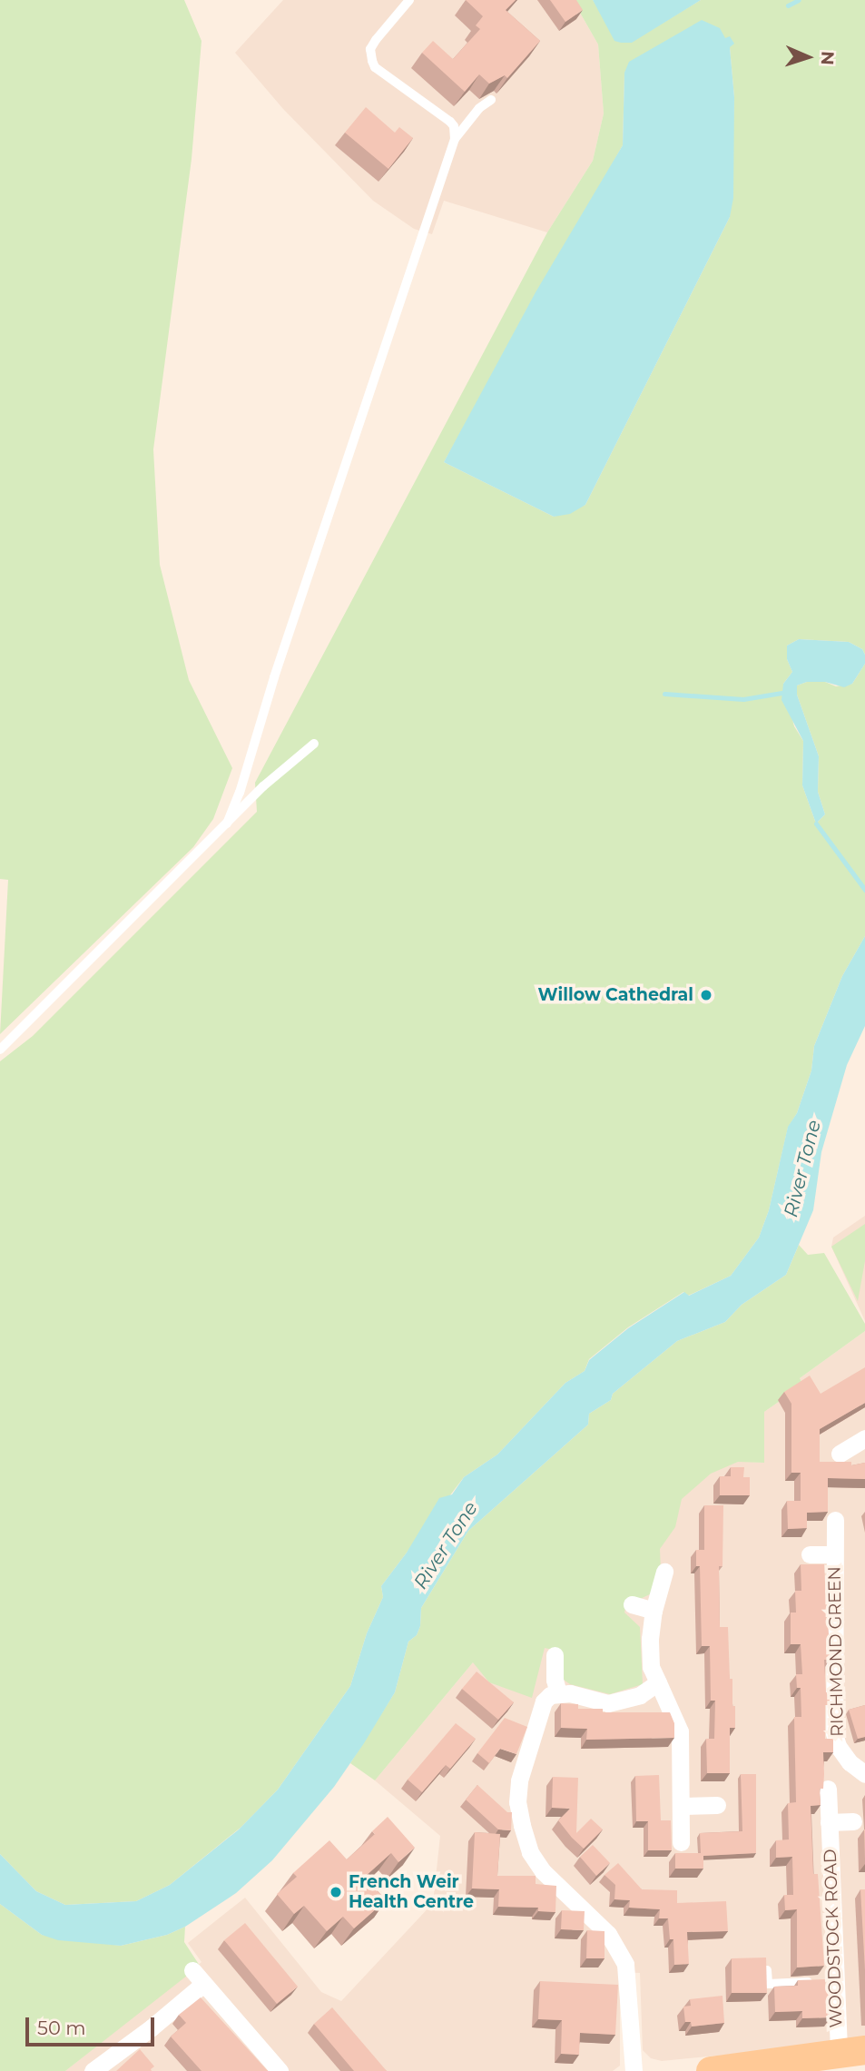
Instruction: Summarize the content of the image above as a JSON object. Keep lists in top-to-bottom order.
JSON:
{
  "streets": {
    "street": ["RICHMOND GREEN", "WOODSTOCK ROAD"]
  },
  "water": ["River Tone"],
  "places": ["Willow Cathedral", "French Weir Health Centre"],
  "scale_bar": "50 m",
  "north": "right"
}
